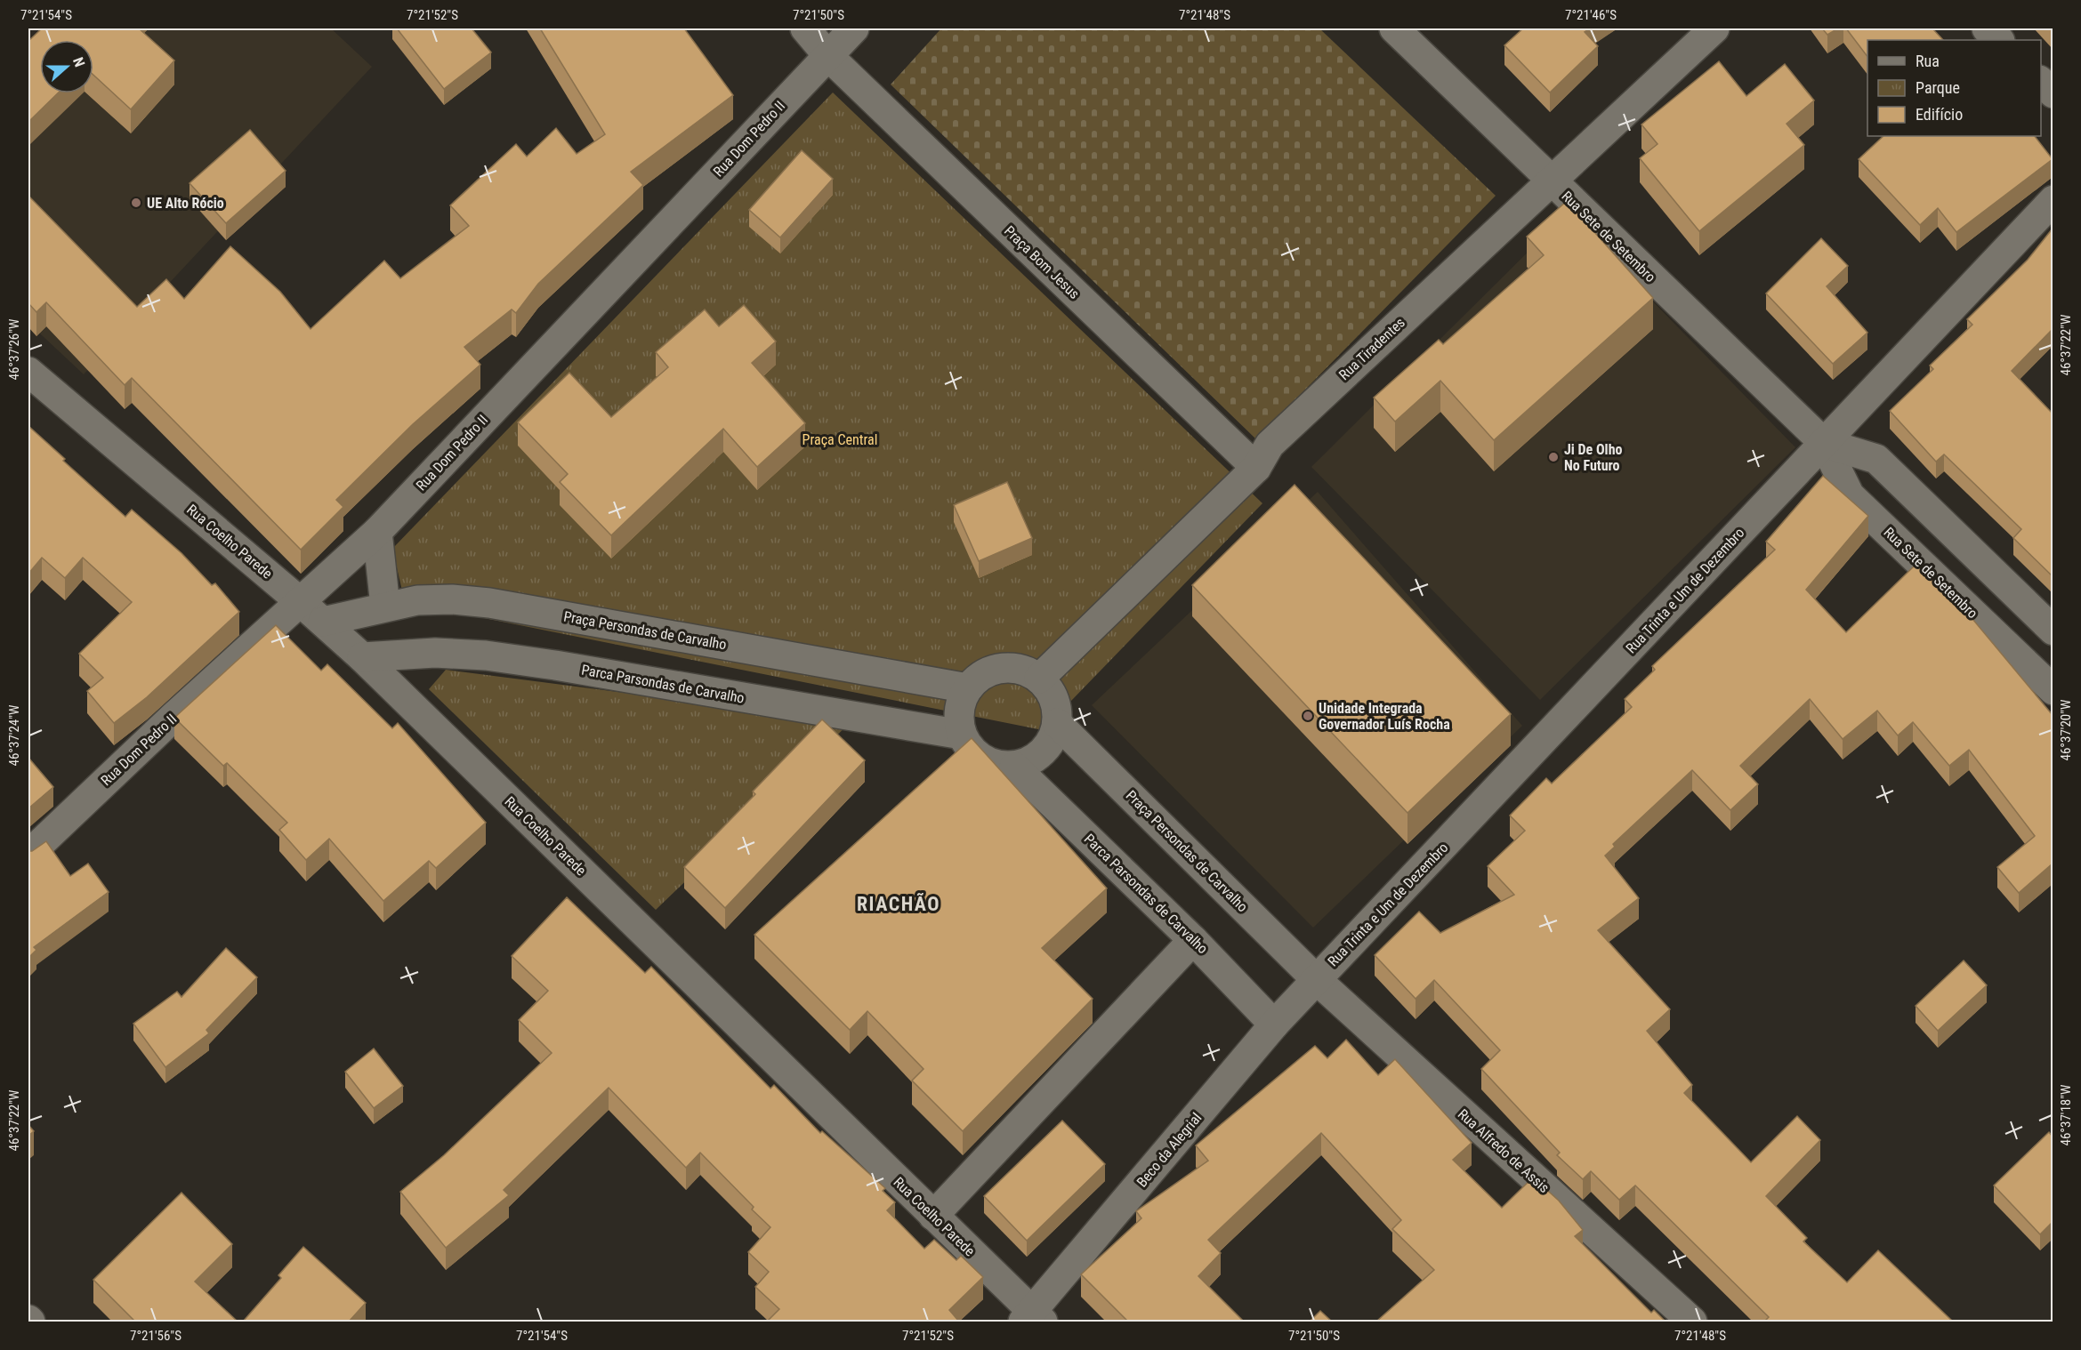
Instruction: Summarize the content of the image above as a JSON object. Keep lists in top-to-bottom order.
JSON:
{
  "streets": {
    "street": [
      "Rua Dom Pedro II",
      "Rua Sete de Setembro",
      "Praça Bom Jesus",
      "Rua Tiradentes",
      "Rua Coelho Parede",
      "Rua Trinta e Um de Dezembro",
      "Praça Persondas de Carvalho",
      "Parca Parsondas de Carvalho",
      "Beco da Alegrial",
      "Rua Alfredo de Assis"
    ]
  },
  "crossings": [
    ["Rua Dom Pedro II", "Praça Bom Jesus"],
    ["Rua Dom Pedro II", "Rua Coelho Parede"],
    ["Rua Sete de Setembro", "Rua Tiradentes"],
    ["Rua Sete de Setembro", "Rua Trinta e Um de Dezembro"],
    ["Praça Bom Jesus", "Rua Tiradentes"],
    ["Rua Tiradentes", "Praça Persondas de Carvalho"],
    ["Rua Tiradentes", "Parca Parsondas de Carvalho"],
    ["Rua Coelho Parede", "Praça Persondas de Carvalho"],
    ["Rua Coelho Parede", "Parca Parsondas de Carvalho"],
    ["Rua Coelho Parede", "Beco da Alegrial"],
    ["Rua Trinta e Um de Dezembro", "Praça Persondas de Carvalho"],
    ["Rua Trinta e Um de Dezembro", "Beco da Alegrial"],
    ["Rua Trinta e Um de Dezembro", "Rua Alfredo de Assis"],
    ["Praça Persondas de Carvalho", "Parca Parsondas de Carvalho"],
    ["Praça Persondas de Carvalho", "Beco da Alegrial"],
    ["Praça Persondas de Carvalho", "Rua Alfredo de Assis"],
    ["Parca Parsondas de Carvalho", "Beco da Alegrial"],
    ["Beco da Alegrial", "Rua Alfredo de Assis"]
  ],
  "districts": ["RIACHÃO"],
  "parks": ["Praça Central"],
  "places": ["UE Alto Rócio", "Ji De Olho No Futuro", "Unidade Integrada Governador Luís Rocha"],
  "legend": ["Rua", "Parque", "Edifício"],
  "north": "right",
  "coordinates": [
    "7°21'54\"S",
    "7°21'52\"S",
    "7°21'50\"S",
    "7°21'48\"S",
    "7°21'46\"S",
    "46°37'22\"W",
    "46°37'26\"W",
    "46°37'20\"W",
    "46°37'24\"W",
    "46°37'18\"W",
    "7°21'56\"S"
  ]
}
